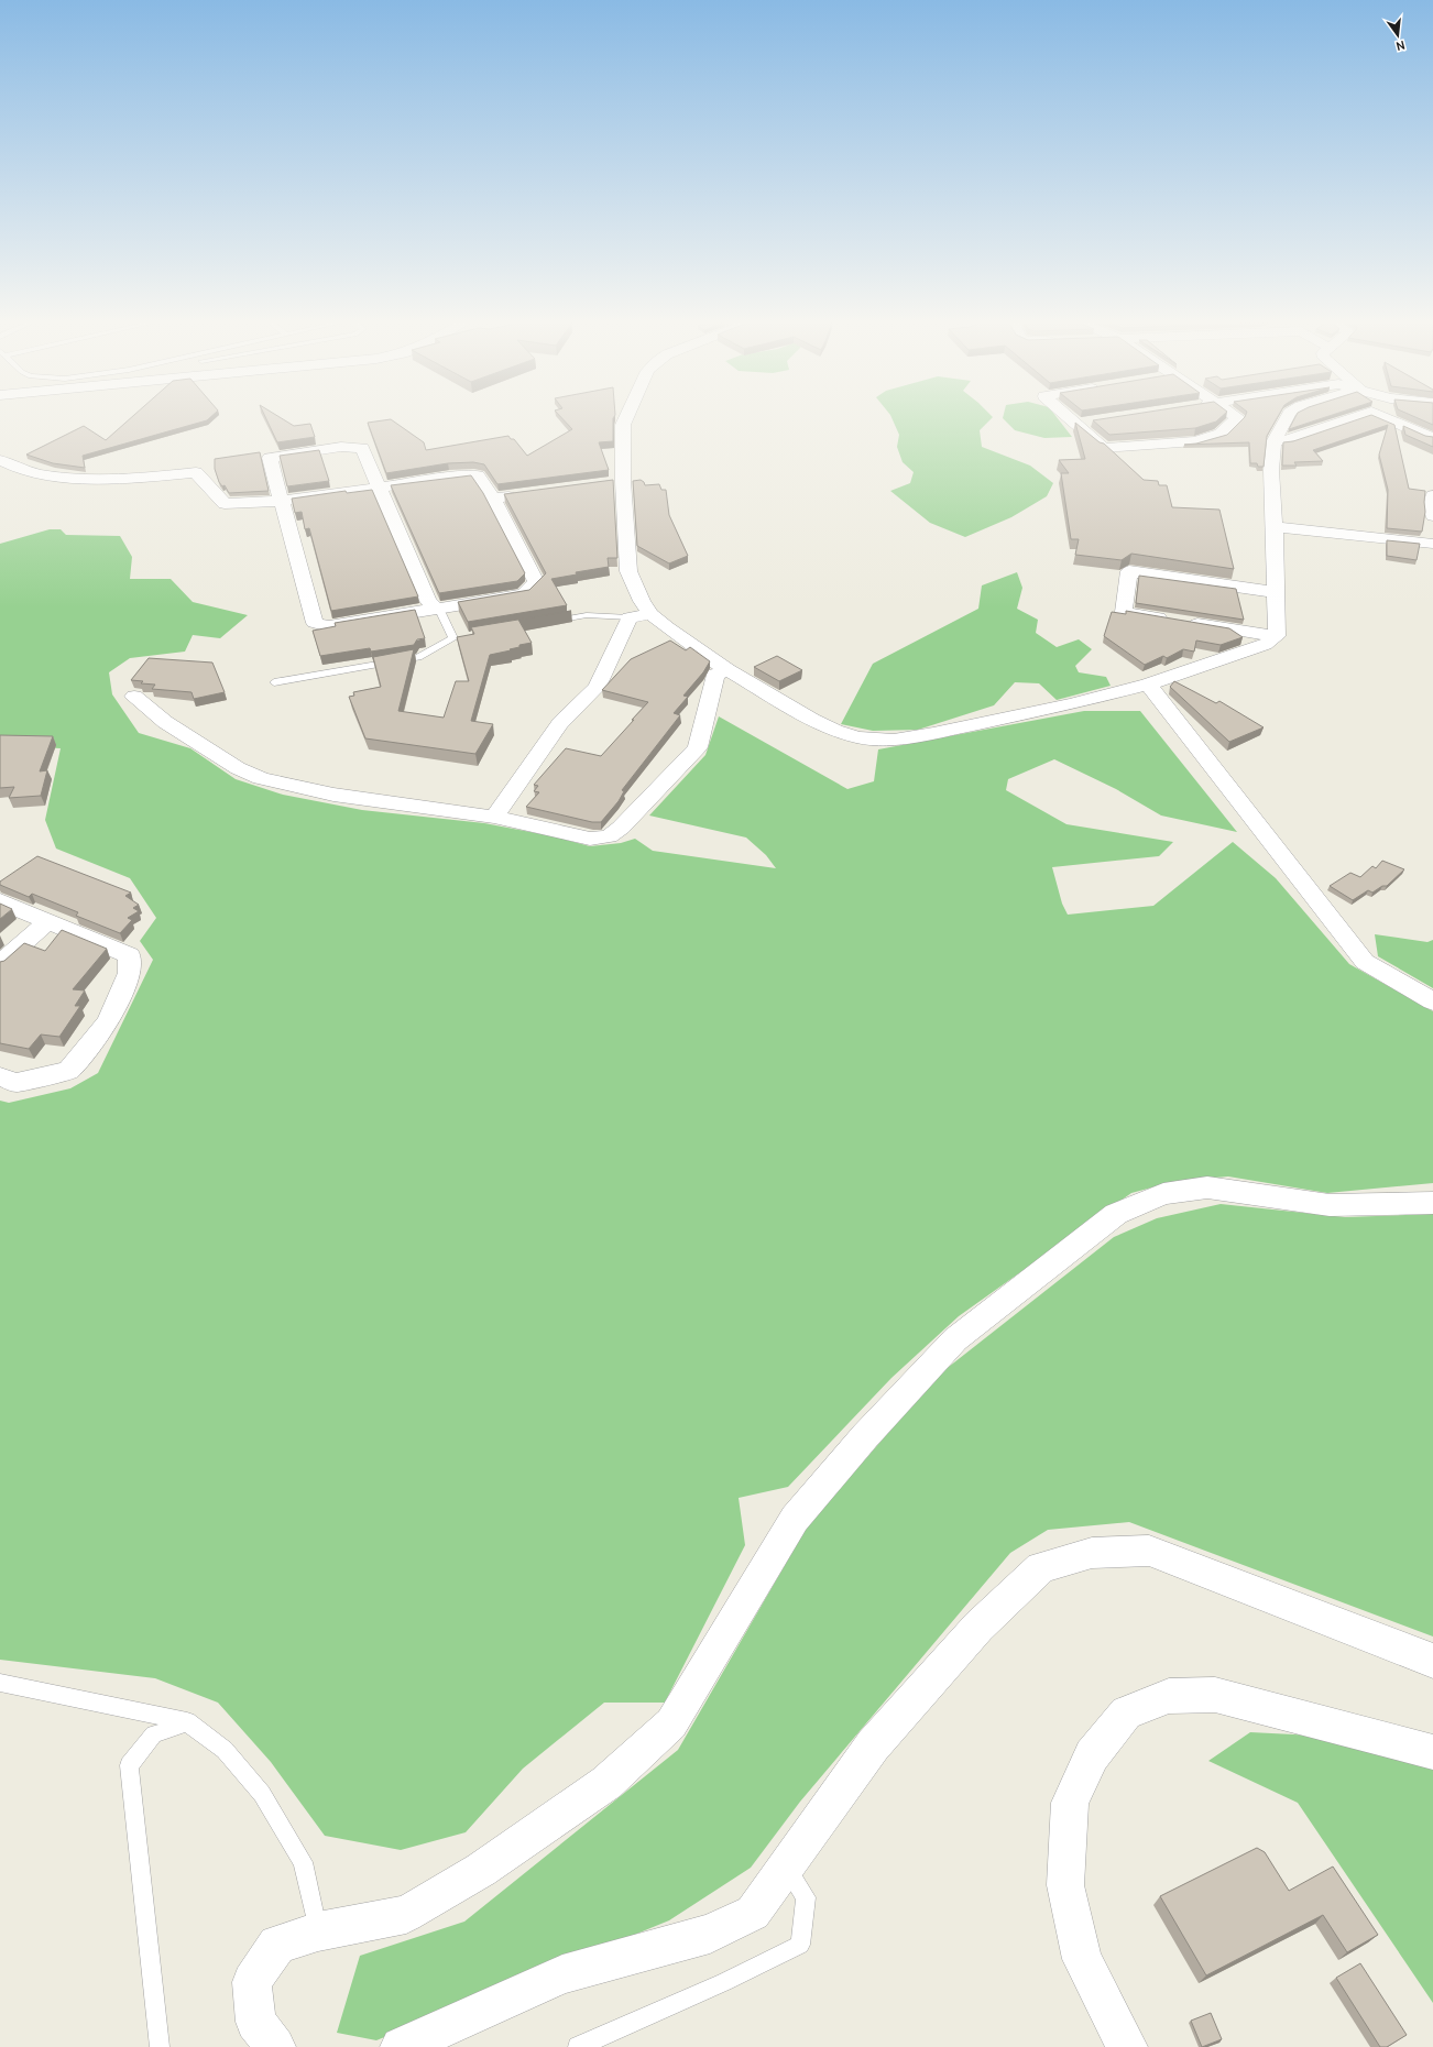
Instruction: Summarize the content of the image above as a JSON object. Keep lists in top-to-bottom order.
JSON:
{
  "north": "bottom"
}
